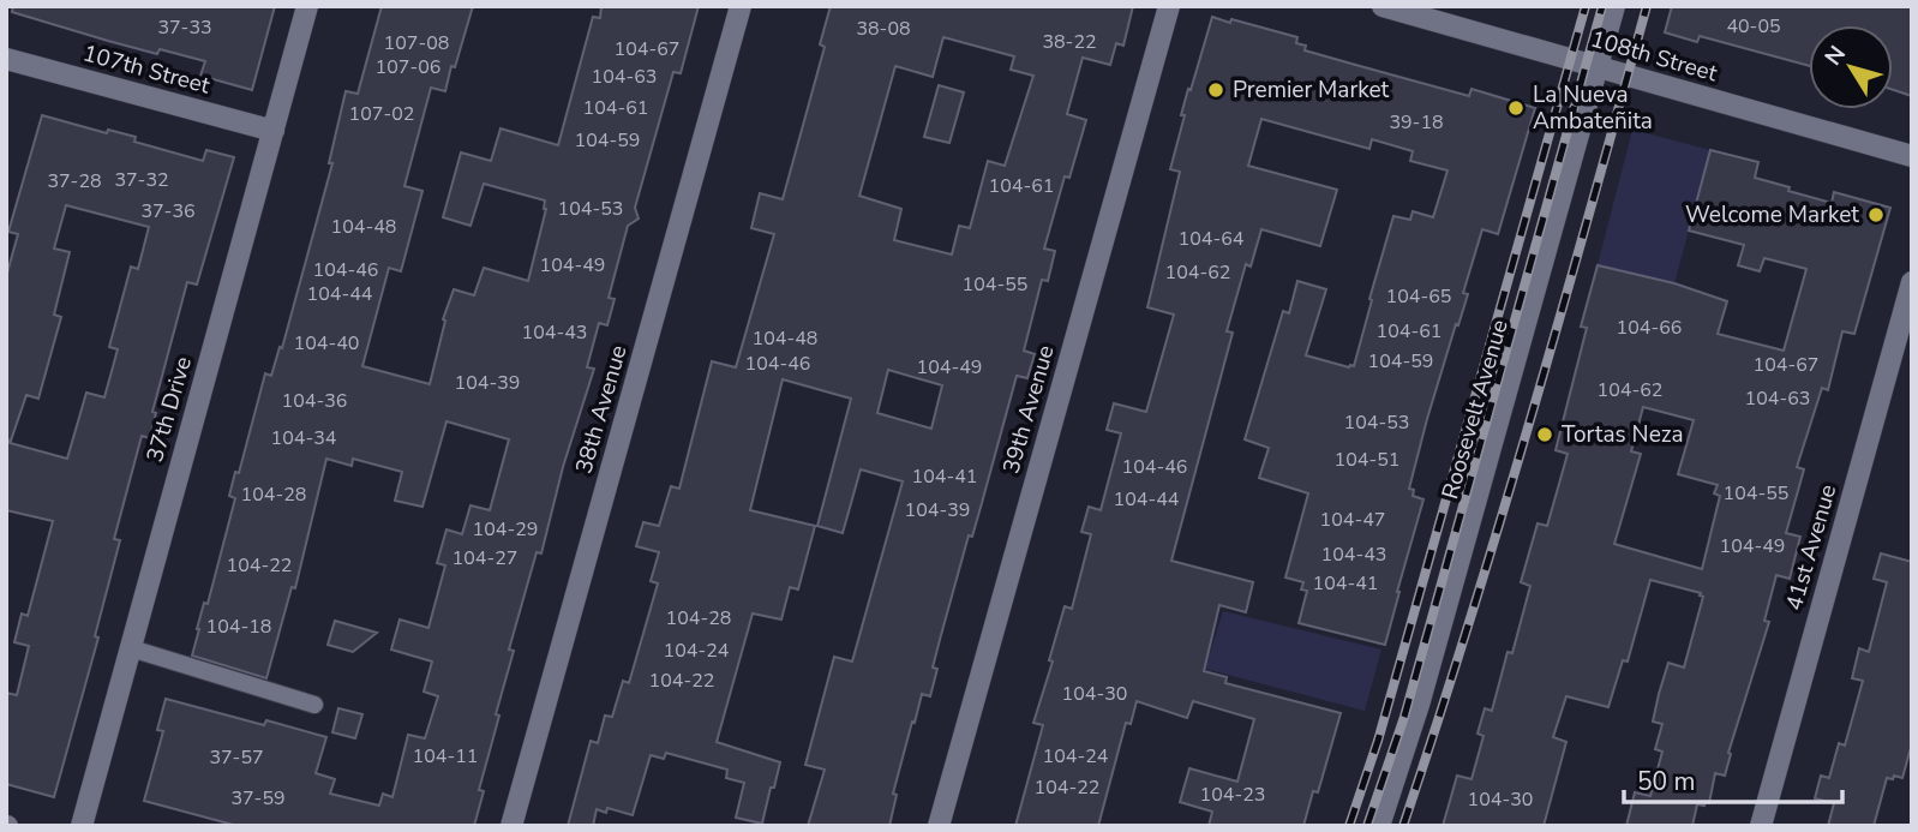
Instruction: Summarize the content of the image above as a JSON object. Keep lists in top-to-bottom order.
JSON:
{
  "streets": {
    "street": [
      "108th Street",
      "107th Street",
      "37th Drive",
      "38th Avenue",
      "39th Avenue",
      "Roosevelt Avenue",
      "41st Avenue"
    ]
  },
  "crossings": [
    ["108th Street", "Roosevelt Avenue"],
    ["107th Street", "37th Drive"]
  ],
  "places": [
    "Premier Market",
    "La Nueva Ambateñita",
    "Welcome Market",
    "Tortas Neza"
  ],
  "house_numbers": [
    "40-05",
    "37-33",
    "38-08",
    "38-22",
    "107-08",
    "104-67",
    "107-06",
    "104-63",
    "104-61",
    "107-02",
    "39-18",
    "104-59",
    "37-32",
    "37-28",
    "104-61",
    "104-53",
    "37-36",
    "104-48",
    "104-64",
    "104-49",
    "104-46",
    "104-62",
    "104-55",
    "104-44",
    "104-65",
    "104-66",
    "104-61",
    "104-43",
    "104-48",
    "104-40",
    "104-59",
    "104-46",
    "104-67",
    "104-49",
    "104-39",
    "104-62",
    "104-63",
    "104-36",
    "104-53",
    "104-34",
    "104-51",
    "104-46",
    "104-41",
    "104-55",
    "104-28",
    "104-44",
    "104-39",
    "104-47",
    "104-29",
    "104-49",
    "104-43",
    "104-27",
    "104-22",
    "104-41",
    "104-28",
    "104-18",
    "104-24",
    "104-22",
    "104-30",
    "104-11",
    "104-24",
    "37-57",
    "104-22",
    "104-23",
    "37-59",
    "104-30"
  ],
  "scale_bar": "50 m",
  "north": "top left"
}
